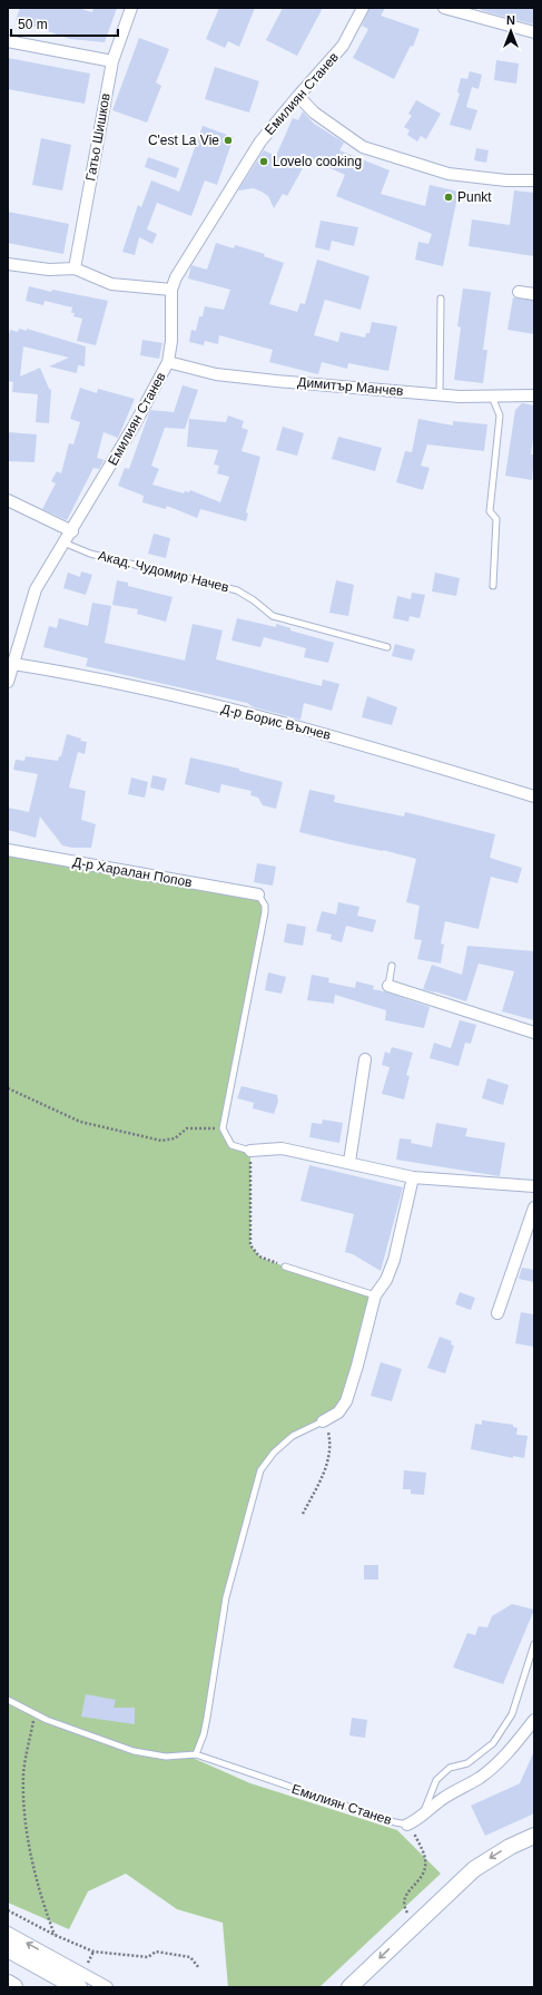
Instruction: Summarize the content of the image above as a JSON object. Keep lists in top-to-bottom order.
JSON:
{
  "streets": {
    "street": [
      "Емилиян Станев",
      "Гатьо Шишков",
      "Димитър Манчев",
      "Д-р Борис Вълчев",
      "Д-р Харалан Попов"
    ],
    "lane": ["Акад. Чудомир Начев"]
  },
  "crossings": [
    ["Емилиян Станев", "Димитър Манчев"],
    ["Емилиян Станев", "Акад. Чудомир Начев"],
    ["Емилиян Станев", "Д-р Борис Вълчев"]
  ],
  "places": ["C'est La Vie", "Lovelo cooking", "Punkt"],
  "scale_bar": "50 m",
  "north": "top"
}
